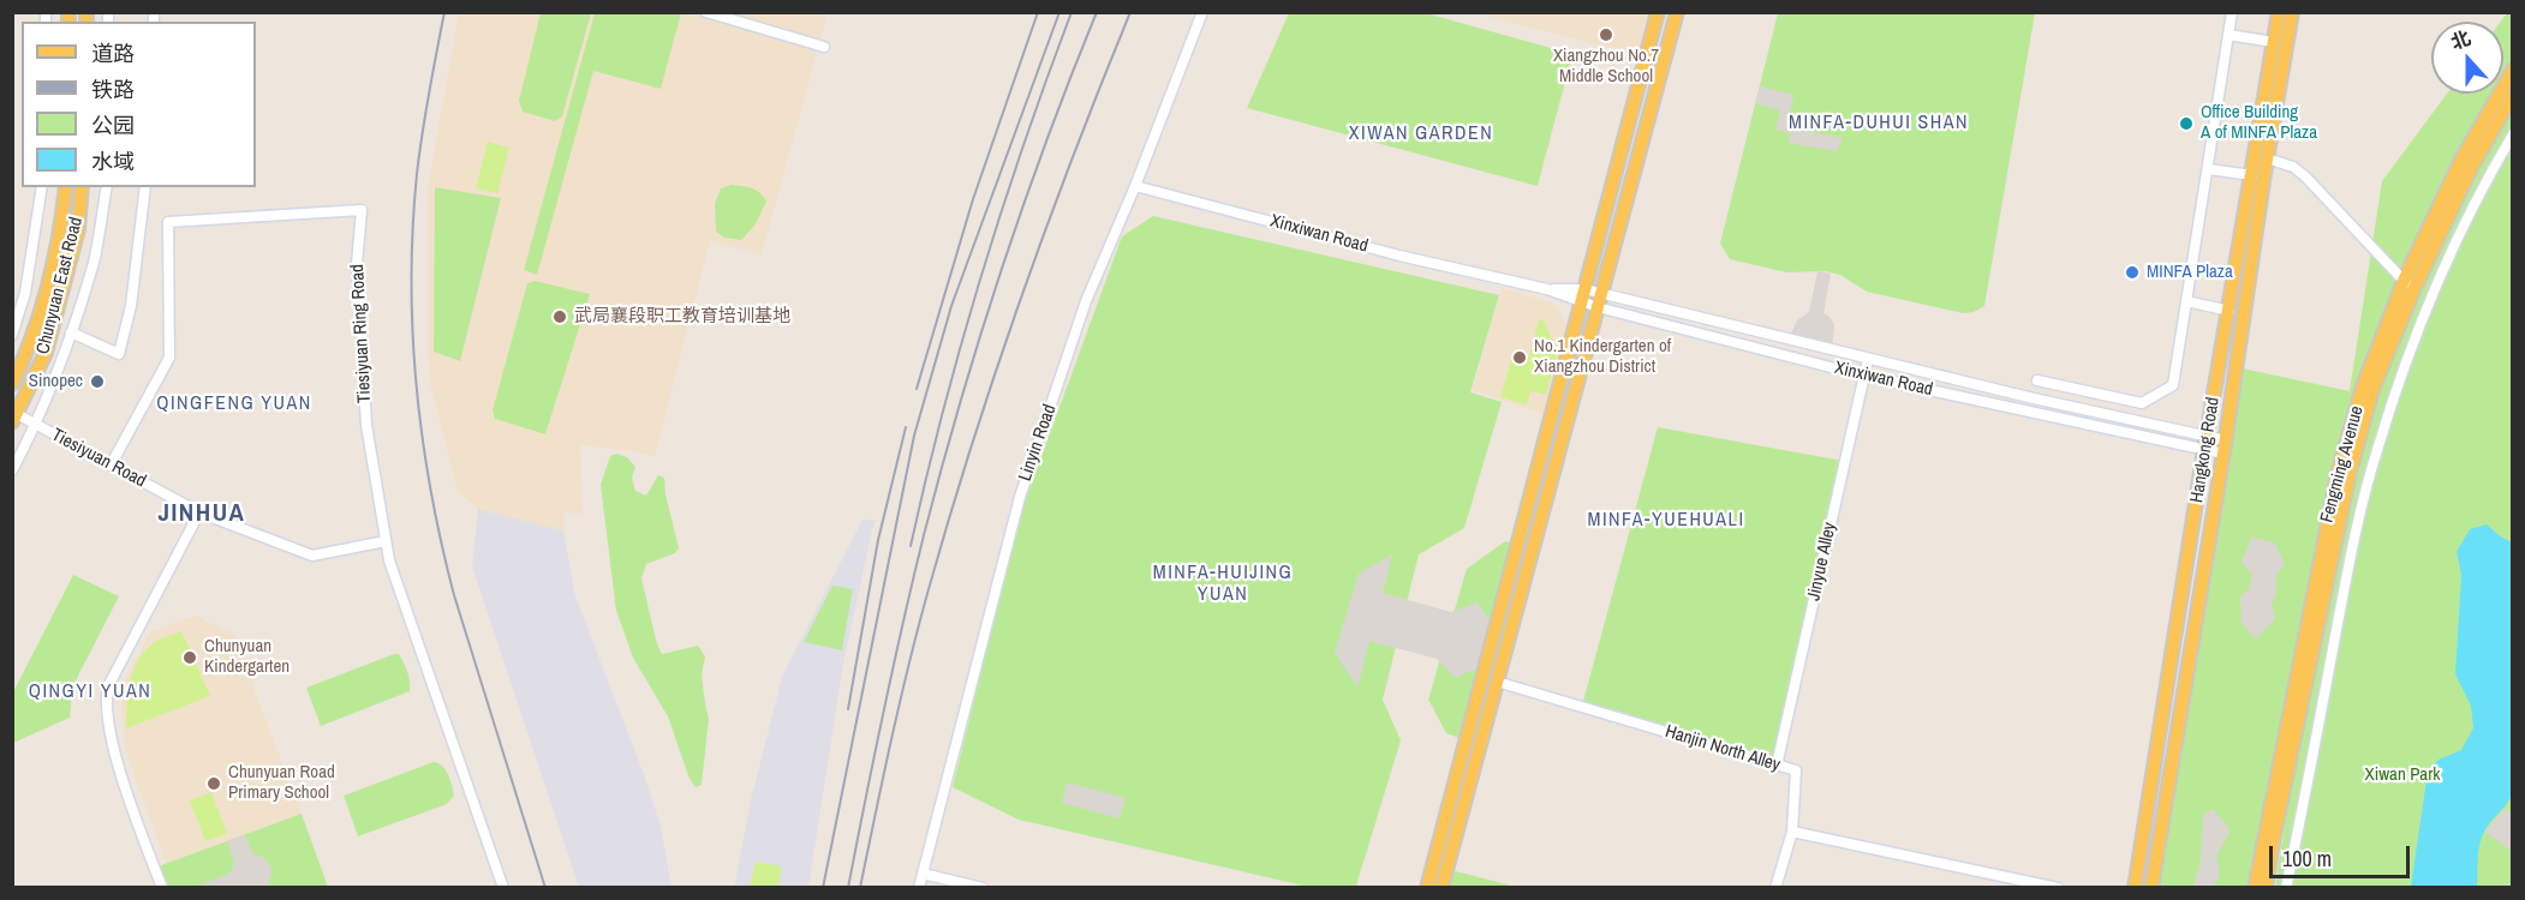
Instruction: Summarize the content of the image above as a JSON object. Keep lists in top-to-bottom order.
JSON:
{
  "streets": {
    "main road": ["Chunyuan East Road", "Hangkong Road", "Fengming Avenue"],
    "street": [
      "Xinxiwan Road",
      "Tiesiyuan Ring Road",
      "Linyin Road",
      "Tiesiyuan Road",
      "Jinyue Alley",
      "Hanjin North Alley"
    ]
  },
  "crossings": [
    ["Xinxiwan Road", "Linyin Road"],
    ["Xinxiwan Road", "Hangkong Road"],
    ["Xinxiwan Road", "Jinyue Alley"],
    ["Chunyuan East Road", "Tiesiyuan Road"],
    ["Tiesiyuan Ring Road", "Tiesiyuan Road"],
    ["Jinyue Alley", "Hanjin North Alley"]
  ],
  "districts": [
    "MINFA-DUHUI SHAN",
    "XIWAN GARDEN",
    "QINGFENG YUAN",
    "JINHUA",
    "MINFA-YUEHUALI",
    "MINFA-HUIJING YUAN",
    "QINGYI YUAN"
  ],
  "parks": ["Xiwan Park"],
  "places": [
    "Xiangzhou No.7 Middle School",
    "Office Building A of MINFA Plaza",
    "MINFA Plaza",
    "武局襄段职工教育培训基地",
    "No.1 Kindergarten of Xiangzhou District",
    "Sinopec",
    "Chunyuan Kindergarten",
    "Chunyuan Road Primary School"
  ],
  "legend": [
    "道路",
    "铁路",
    "公园",
    "水域"
  ],
  "scale_bar": "100 m",
  "north": "top"
}
